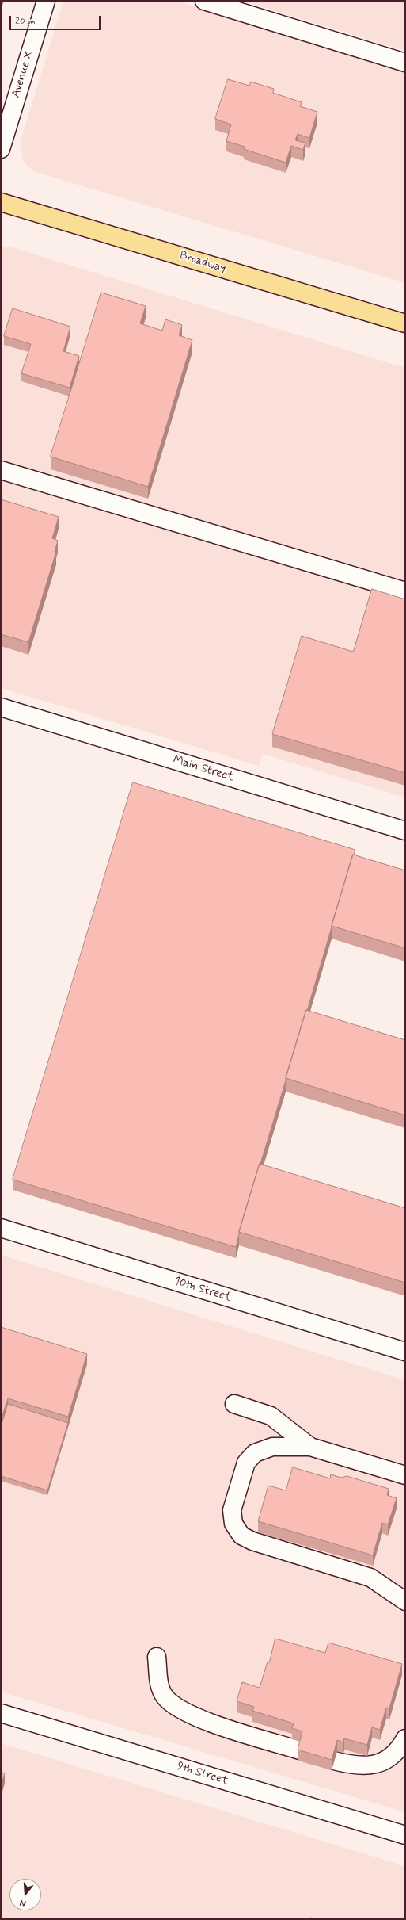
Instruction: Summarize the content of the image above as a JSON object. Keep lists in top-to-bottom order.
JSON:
{
  "streets": {
    "main road": ["Broadway"],
    "street": [
      "Avenue X",
      "Main Street",
      "10th Street",
      "9th Street"
    ]
  },
  "scale_bar": "20 m",
  "north": "bottom"
}
